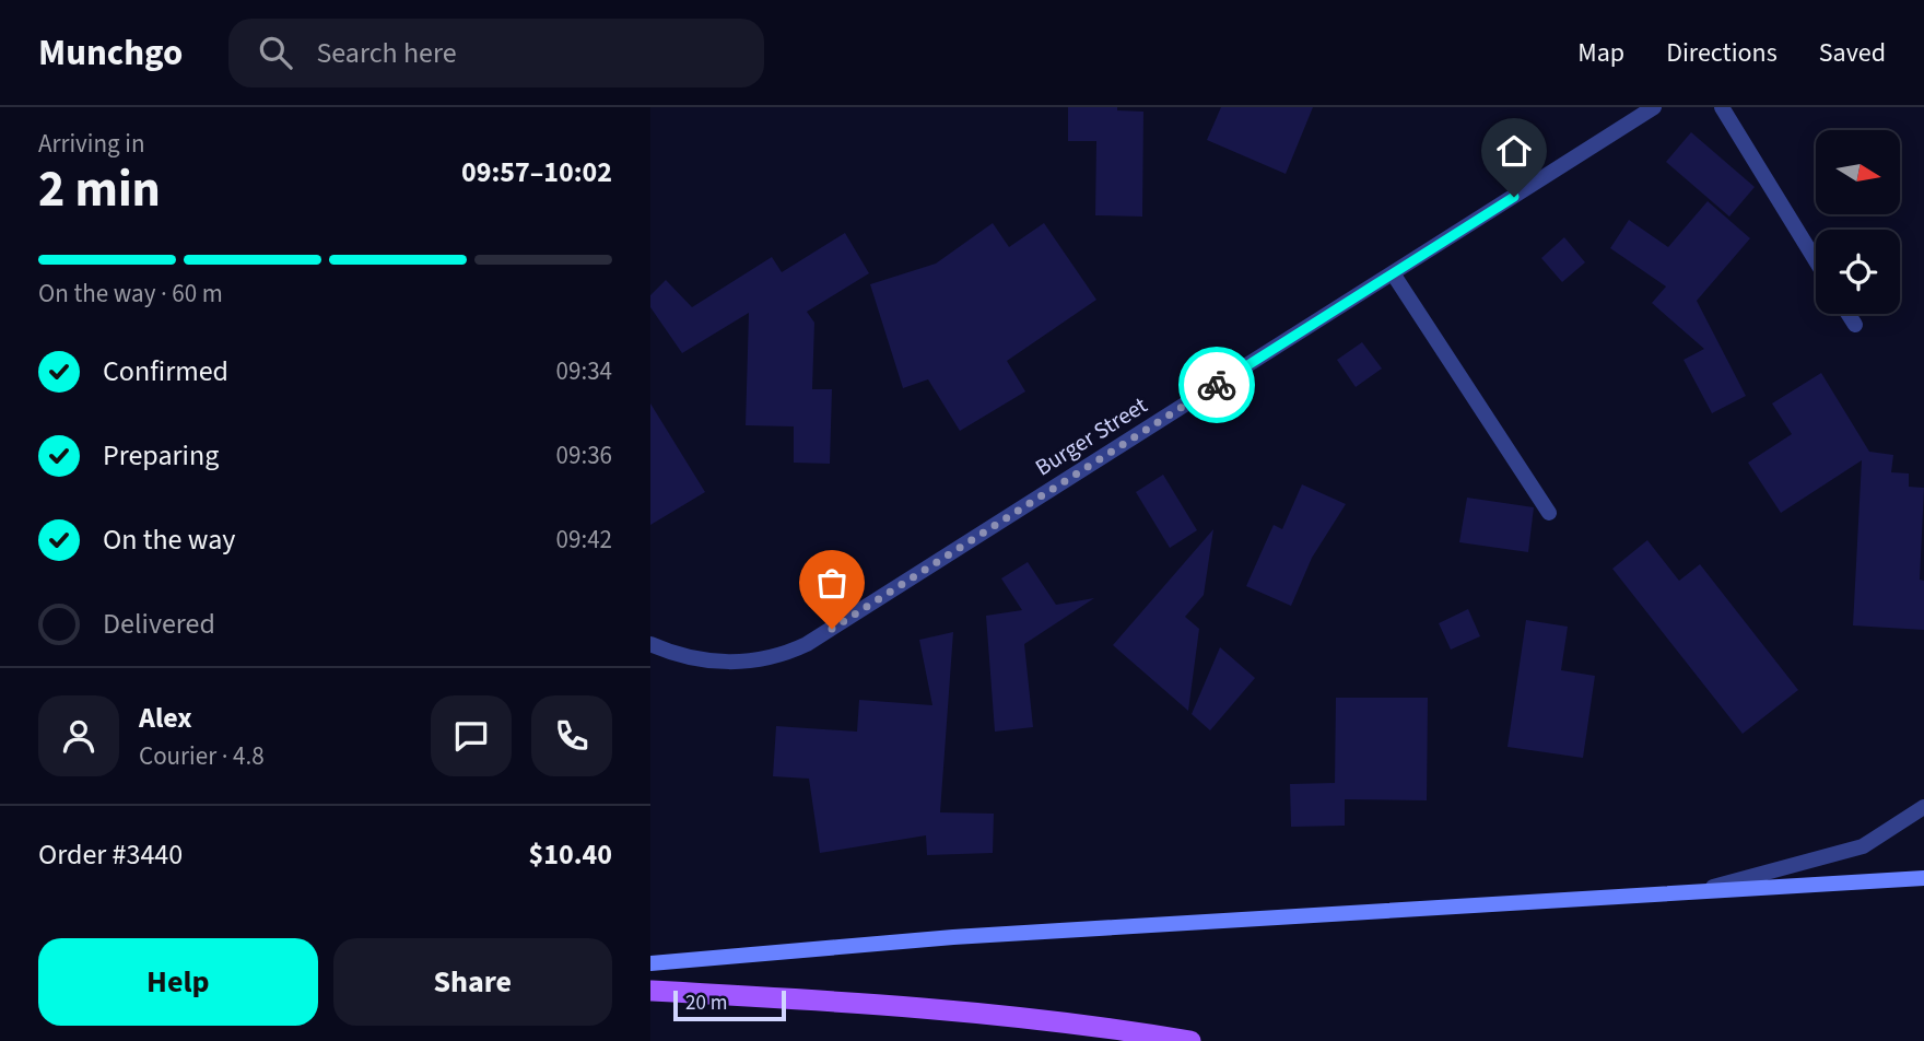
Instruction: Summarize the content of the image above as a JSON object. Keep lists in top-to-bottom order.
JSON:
{
  "streets": {
    "street": ["Burger Street"]
  },
  "scale_bar": "20 m",
  "north": "right",
  "page": {
    "header": "Munchgo",
    "search": "Search here",
    "nav": ["Map", "Directions", "Saved"],
    "heading": ["2 min", "Arriving in", "09:57–10:02"],
    "panel": [
      "Alex",
      "Courier · 4.8",
      "Order #3440",
      "$10.40"
    ],
    "bar": "On the way · 60 m",
    "list": [
      ["Confirmed", "09:34"],
      ["Preparing", "09:36"],
      ["On the way", "09:42"],
      "Delivered"
    ],
    "buttons": ["Help", "Share"],
    "scale": "20 m"
  }
}
